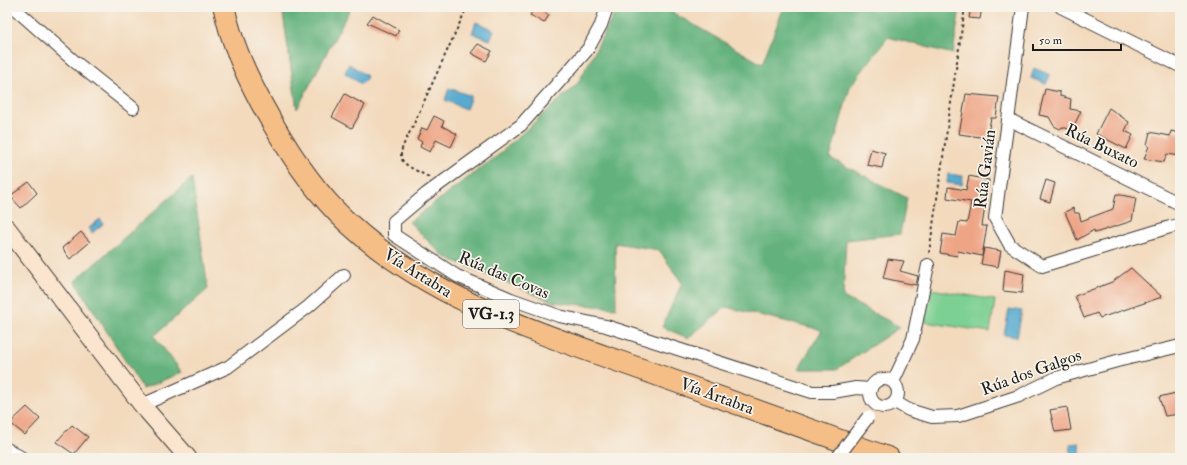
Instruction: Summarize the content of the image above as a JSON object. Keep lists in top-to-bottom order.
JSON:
{
  "streets": {
    "highway": ["Vía Ártabra", "VG-1.3"],
    "street": [
      "Rúa Buxato",
      "Rúa Gavián",
      "Rúa das Covas",
      "Rúa dos Galgos"
    ]
  },
  "crossings": [
    ["Rúa Buxato", "Rúa Gavián"],
    ["Rúa das Covas", "Rúa dos Galgos"]
  ],
  "scale_bar": "50 m"
}
